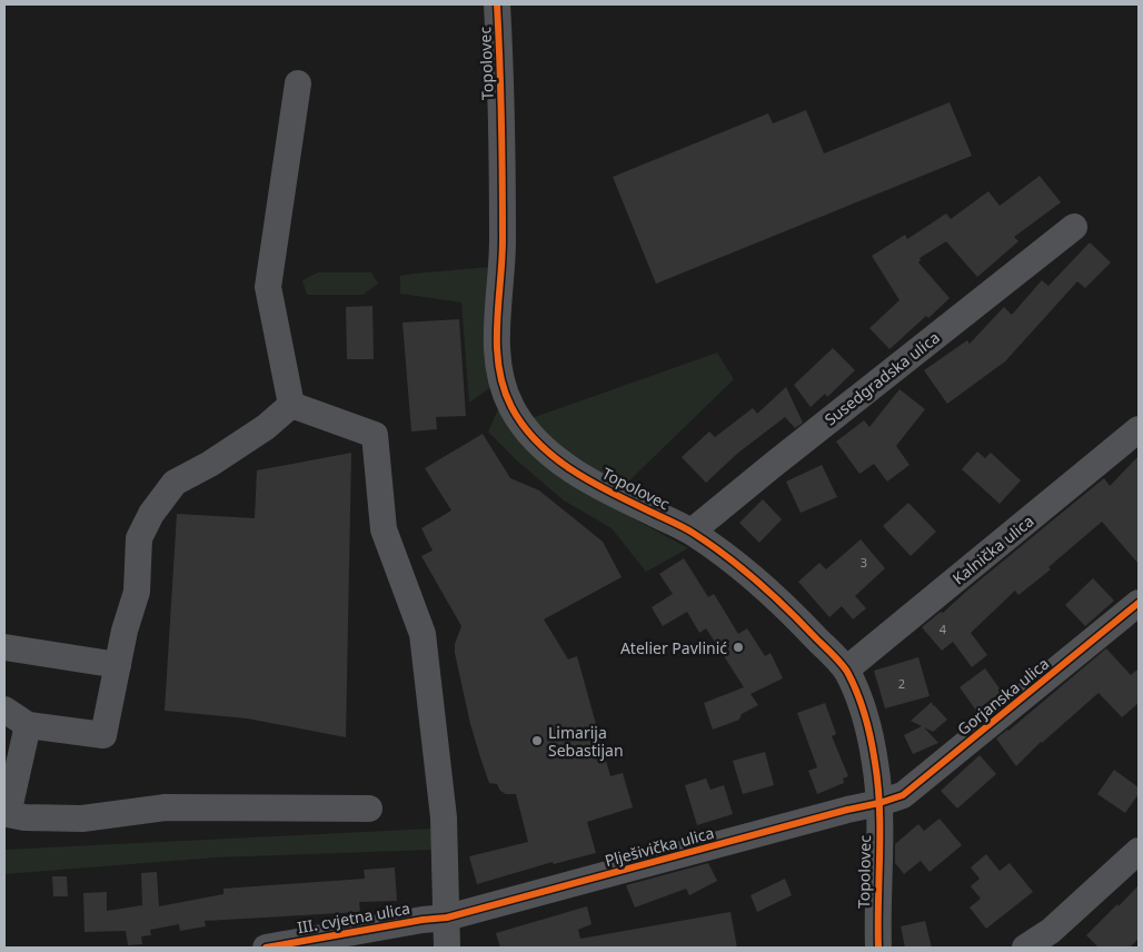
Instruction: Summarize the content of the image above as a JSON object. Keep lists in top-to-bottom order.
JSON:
{
  "streets": {
    "street": [
      "Topolovec",
      "Susedgradska ulica",
      "Kalnička ulica",
      "Gorjanska ulica",
      "Plješivička ulica",
      "III. cvjetna ulica"
    ]
  },
  "crossings": [
    ["Topolovec", "Susedgradska ulica"],
    ["Topolovec", "Kalnička ulica"],
    ["Topolovec", "Gorjanska ulica"],
    ["Topolovec", "Plješivička ulica"],
    ["Gorjanska ulica", "Plješivička ulica"],
    ["Plješivička ulica", "III. cvjetna ulica"]
  ],
  "places": ["Atelier Pavlinić", "Limarija Sebastijan"],
  "house_numbers": ["3", "4", "2"]
}
